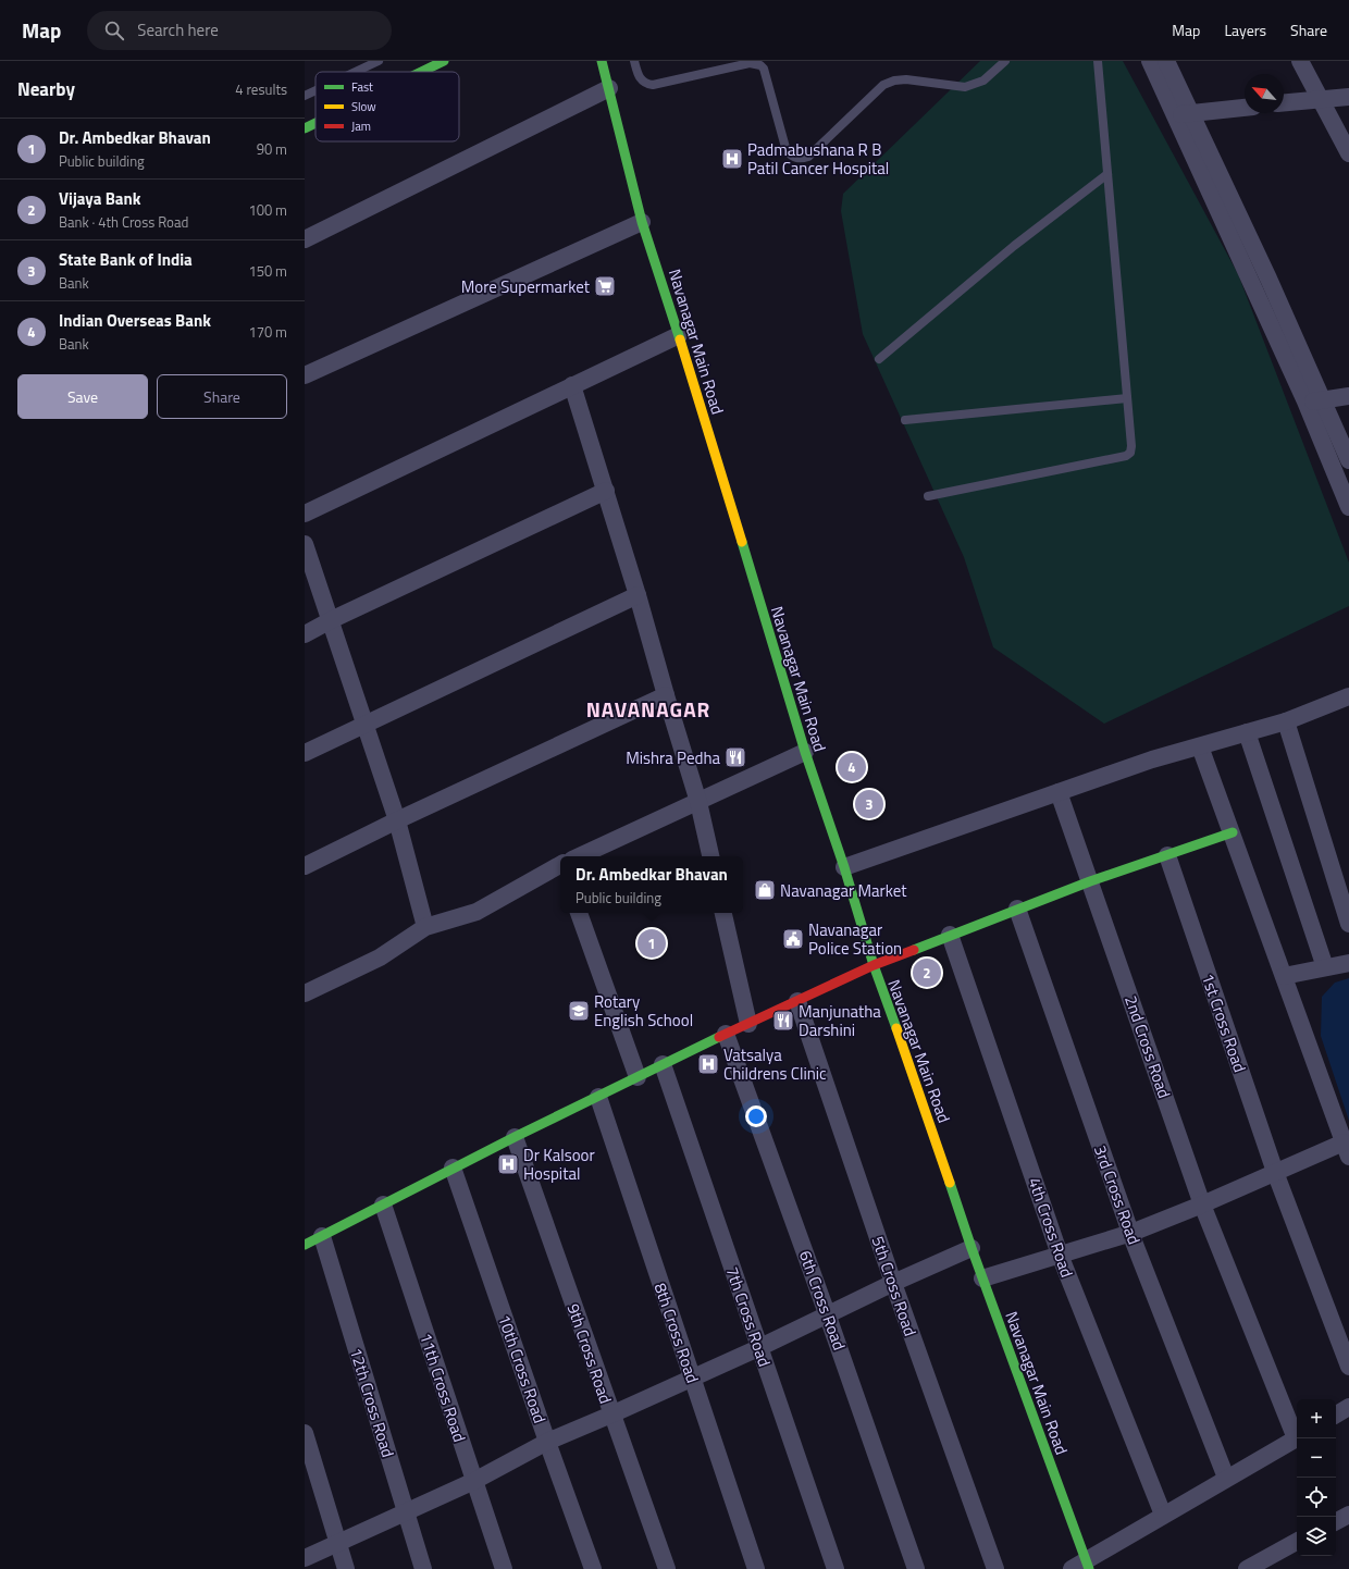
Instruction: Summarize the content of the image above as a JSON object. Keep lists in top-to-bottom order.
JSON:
{
  "streets": {
    "main road": ["Navanagar Main Road"],
    "street": [
      "1st Cross Road",
      "2nd Cross Road",
      "3rd Cross Road",
      "4th Cross Road",
      "5th Cross Road",
      "6th Cross Road",
      "7th Cross Road",
      "8th Cross Road",
      "9th Cross Road",
      "10th Cross Road",
      "11th Cross Road",
      "12th Cross Road"
    ]
  },
  "districts": ["NAVANAGAR"],
  "places": {
    "hospital": ["Padmabushana R B Patil Cancer Hospital", "Vatsalya Childrens Clinic", "Dr Kalsoor Hospital"],
    "supermarket": ["More Supermarket"],
    "restaurant": ["Mishra Pedha", "Manjunatha Darshini"],
    "shop": ["Navanagar Market"],
    "public building": ["Navanagar Police Station"],
    "school or university": ["Rotary English School"]
  },
  "legend": ["Fast", "Slow", "Jam"],
  "north": "top left",
  "page": {
    "header": "Map",
    "search": "Search here",
    "nav": ["Map", "Layers", "Share"],
    "heading": ["Nearby", "4 results"],
    "list": [
      {
        "mark": "1",
        "name": "Dr. Ambedkar Bhavan",
        "note": "Public building",
        "value": "90 m"
      },
      {
        "mark": "2",
        "name": "Vijaya Bank",
        "note": "Bank · 4th Cross Road",
        "value": "100 m"
      },
      {
        "mark": "3",
        "name": "State Bank of India",
        "note": "Bank",
        "value": "150 m"
      },
      {
        "mark": "4",
        "name": "Indian Overseas Bank",
        "note": "Bank",
        "value": "170 m"
      }
    ],
    "buttons": ["Save", "Share"],
    "pins": [
      "4",
      "3",
      "1",
      "2"
    ],
    "popup": ["Dr. Ambedkar Bhavan", "Public building"],
    "map_buttons": ["+", "−"]
  }
}
